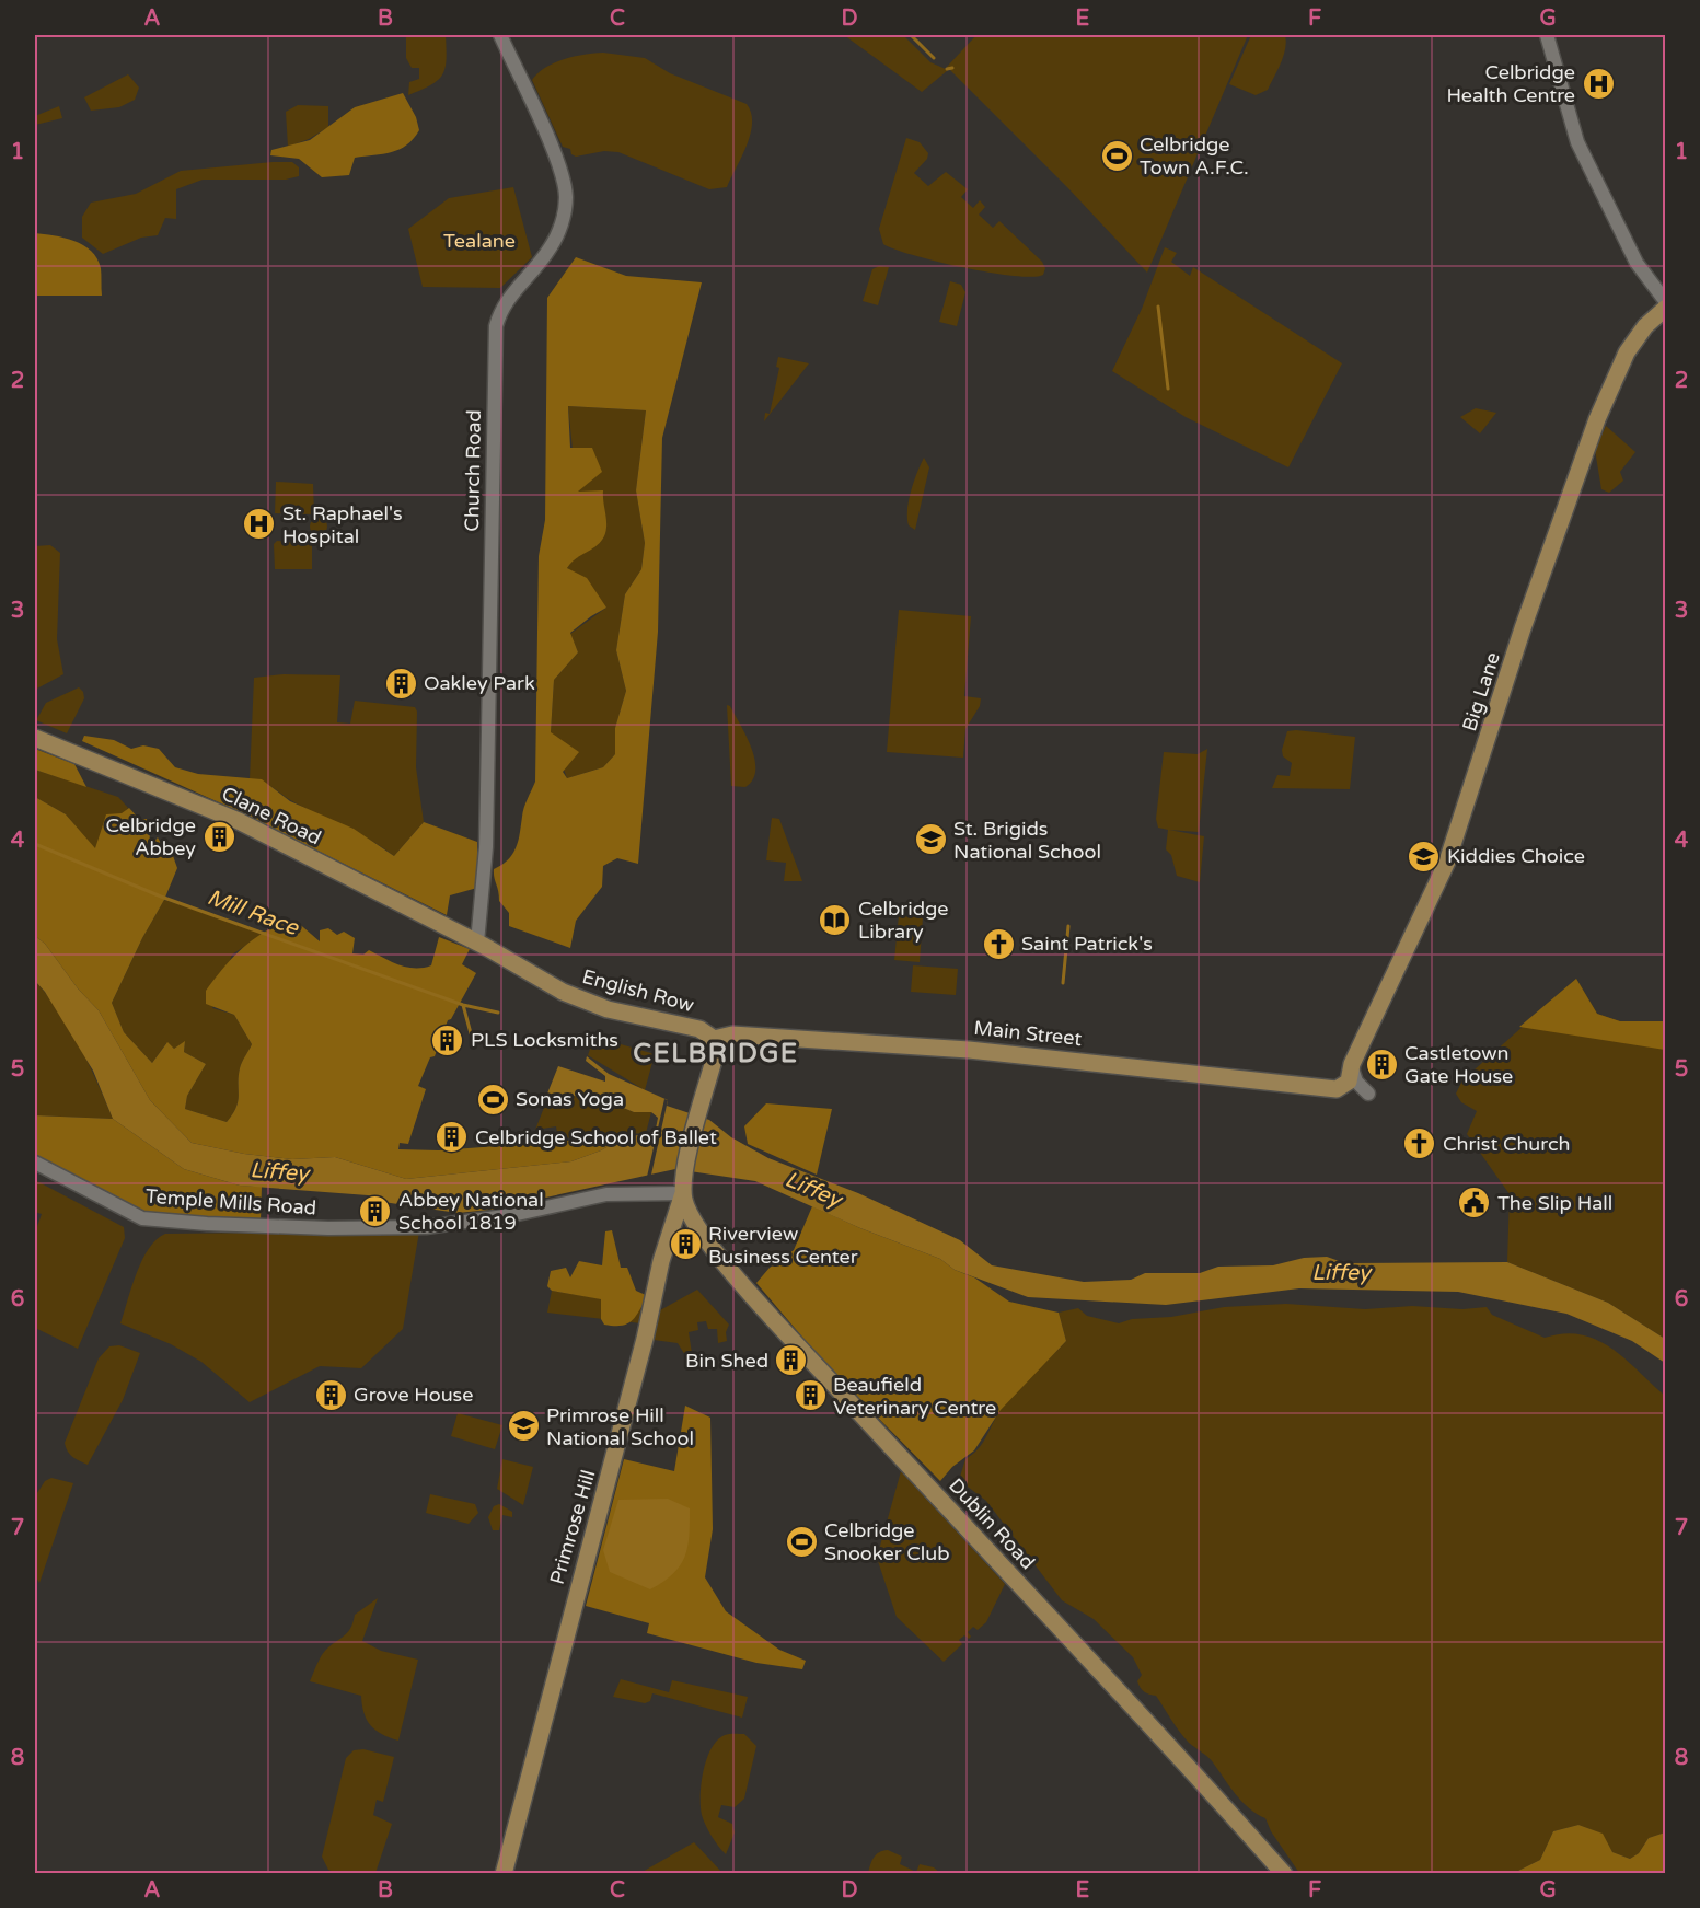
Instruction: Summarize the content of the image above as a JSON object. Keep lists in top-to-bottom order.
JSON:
{
  "streets": {
    "main road": [
      "Big Lane",
      "Clane Road",
      "English Row",
      "Main Street",
      "Dublin Road",
      "Primrose Hill"
    ],
    "street": ["Church Road", "Temple Mills Road"]
  },
  "crossings": [
    ["Church Road", "Clane Road"],
    ["Church Road", "English Row"],
    ["Big Lane", "Main Street"],
    ["Clane Road", "English Row"],
    ["English Row", "Main Street"],
    ["Temple Mills Road", "Dublin Road"],
    ["Temple Mills Road", "Primrose Hill"],
    ["Dublin Road", "Primrose Hill"]
  ],
  "districts": ["CELBRIDGE"],
  "water": ["Mill Race", "Liffey"],
  "parks": ["Tealane"],
  "places": {
    "hospital": ["Celbridge Health Centre", "St. Raphael's Hospital"],
    "sports": ["Celbridge Town A.F.C.", "Sonas Yoga", "Celbridge Snooker Club"],
    "building": [
      "Oakley Park",
      "Celbridge Abbey",
      "PLS Locksmiths",
      "Castletown Gate House",
      "Celbridge School of Ballet",
      "Abbey National School 1819",
      "Riverview Business Center",
      "Bin Shed",
      "Grove House",
      "Beaufield Veterinary Centre"
    ],
    "school or university": ["St. Brigids National School", "Kiddies Choice", "Primrose Hill National School"],
    "library": ["Celbridge Library"],
    "church": ["Saint Patrick's", "Christ Church"],
    "public building": ["The Slip Hall"]
  },
  "grid": {
    "columns": [
      "A",
      "B",
      "C",
      "D",
      "E",
      "F",
      "G"
    ],
    "rows": [
      "1",
      "2",
      "3",
      "4",
      "5",
      "6",
      "7",
      "8"
    ]
  }
}
